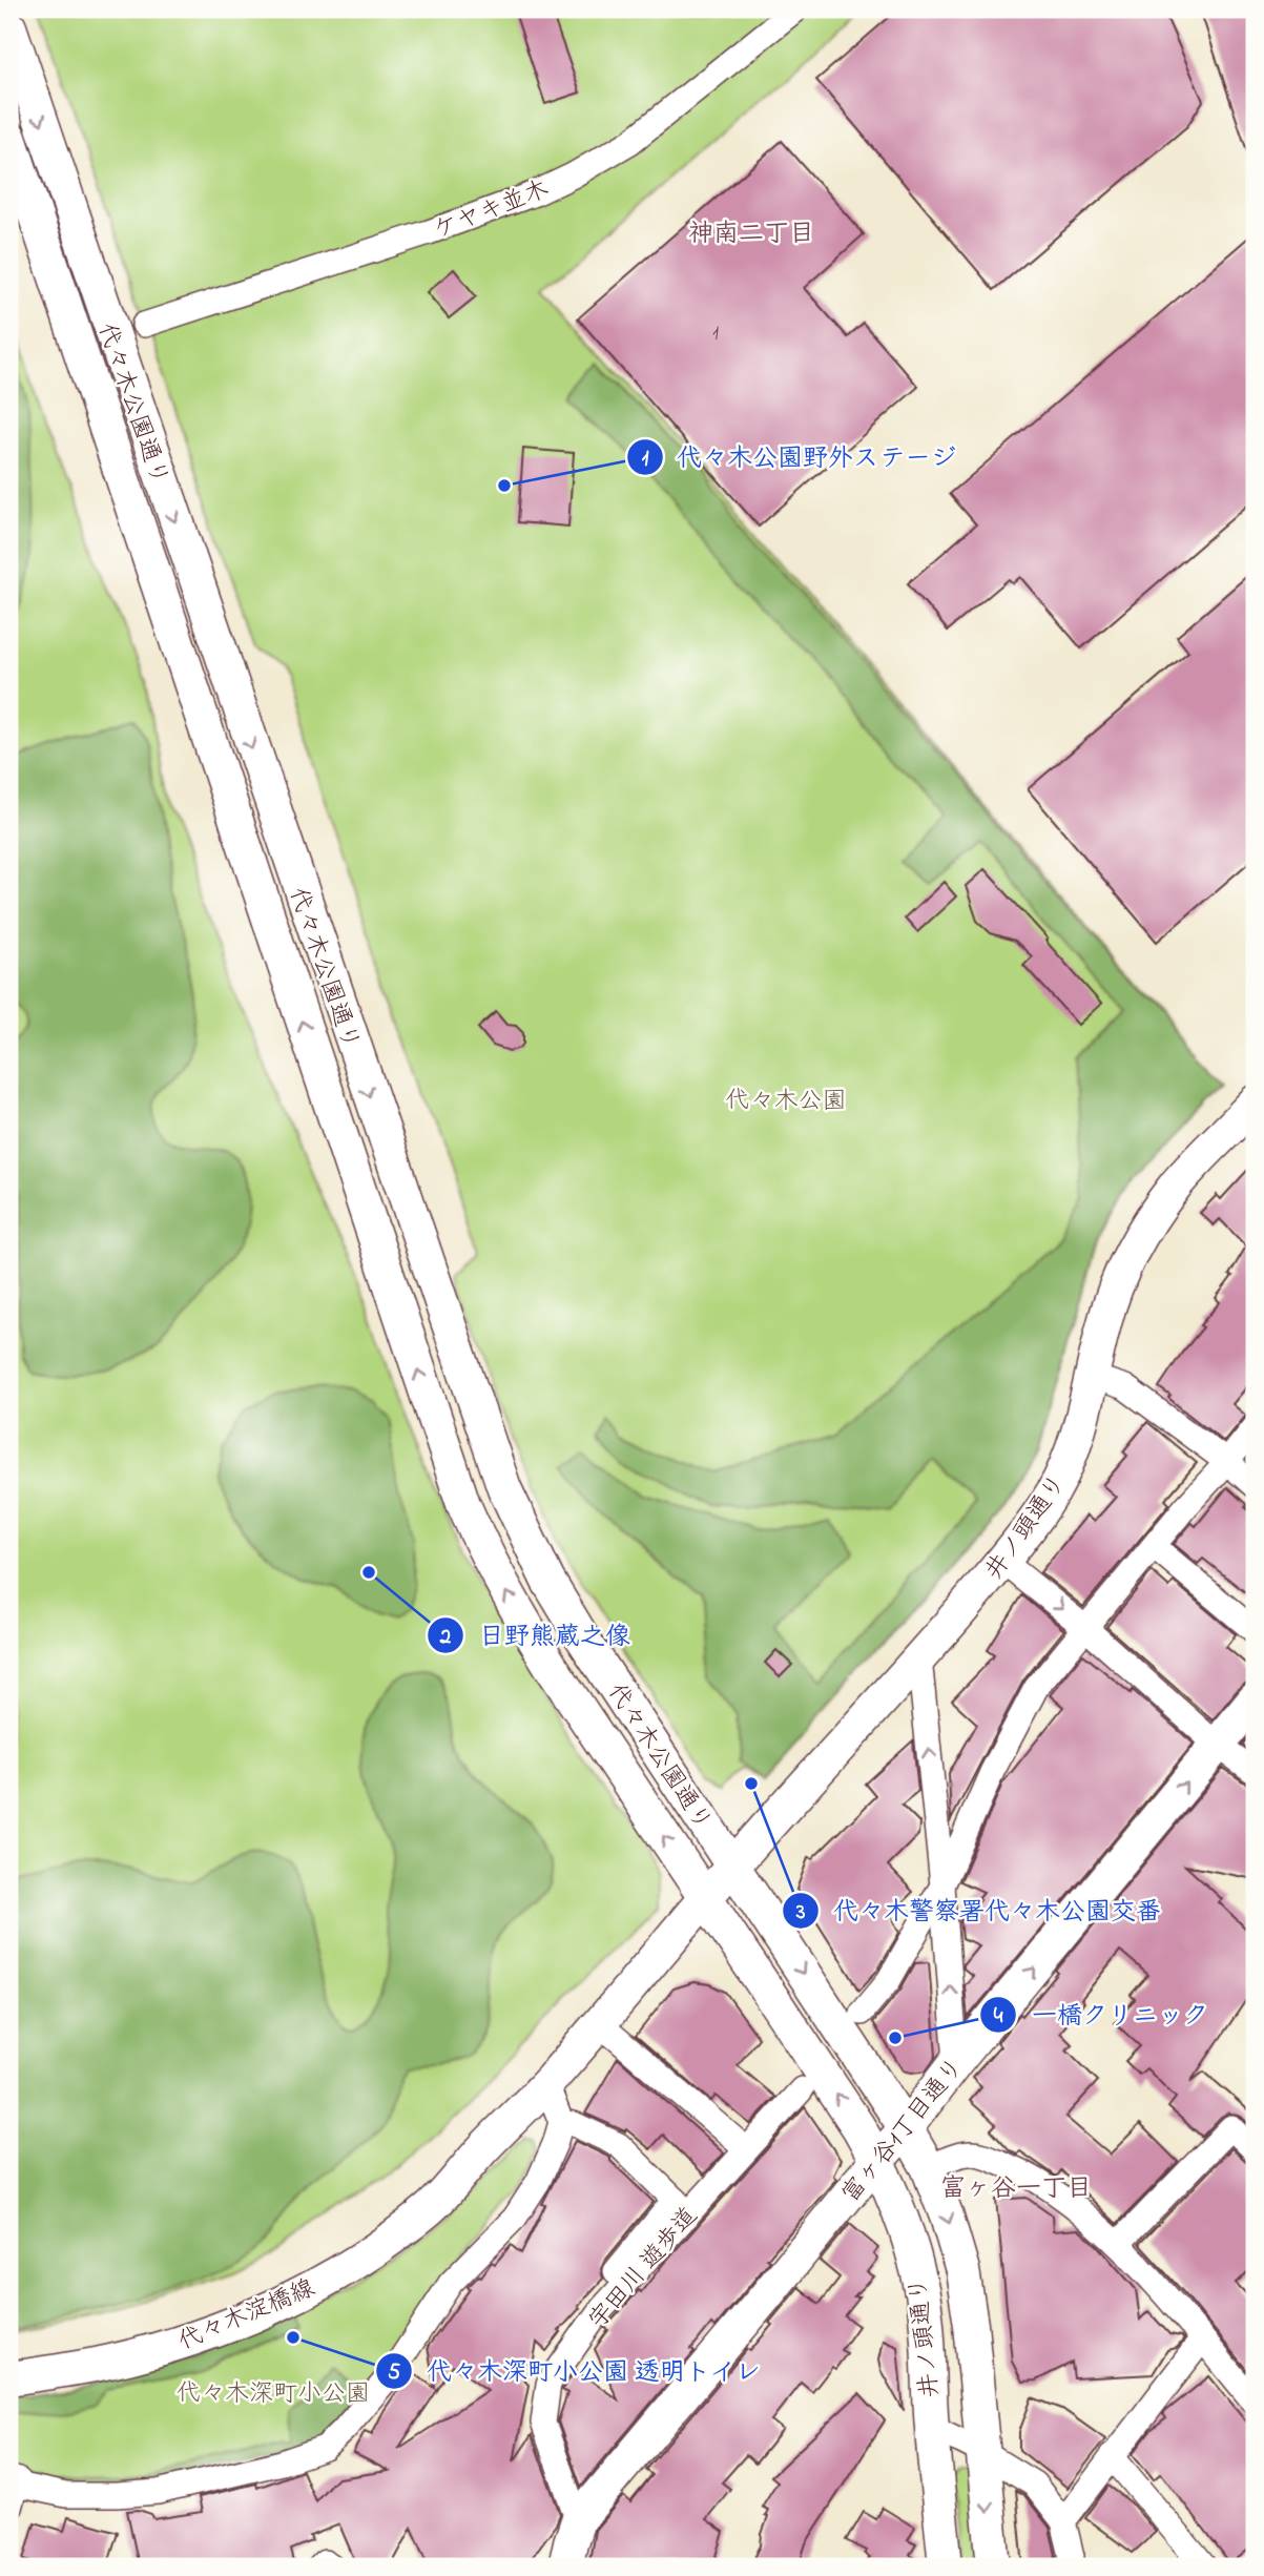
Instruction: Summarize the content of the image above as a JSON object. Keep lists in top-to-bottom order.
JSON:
{
  "streets": {
    "main road": [
      "代々木公園通り",
      "井ノ頭通り",
      "富ヶ谷1丁目通り",
      "代々木淀橋線"
    ],
    "street": ["ケヤキ並木", "宇田川 遊歩道"]
  },
  "crossings": [
    ["代々木公園通り", "井ノ頭通り"],
    ["代々木公園通り", "代々木淀橋線"],
    ["井ノ頭通り", "富ヶ谷1丁目通り"],
    ["井ノ頭通り", "代々木淀橋線"]
  ],
  "one_way": ["富ヶ谷1丁目通り"],
  "districts": ["神南二丁目", "富ヶ谷一丁目"],
  "parks": ["代々木公園", "代々木深町小公園"],
  "places": [
    "代々木公園野外ステージ",
    "日野熊蔵之像",
    "代々木警察署代々木公園交番",
    "一橋クリニック",
    "代々木深町小公園 透明トイレ"
  ],
  "house_numbers": ["1"]
}
